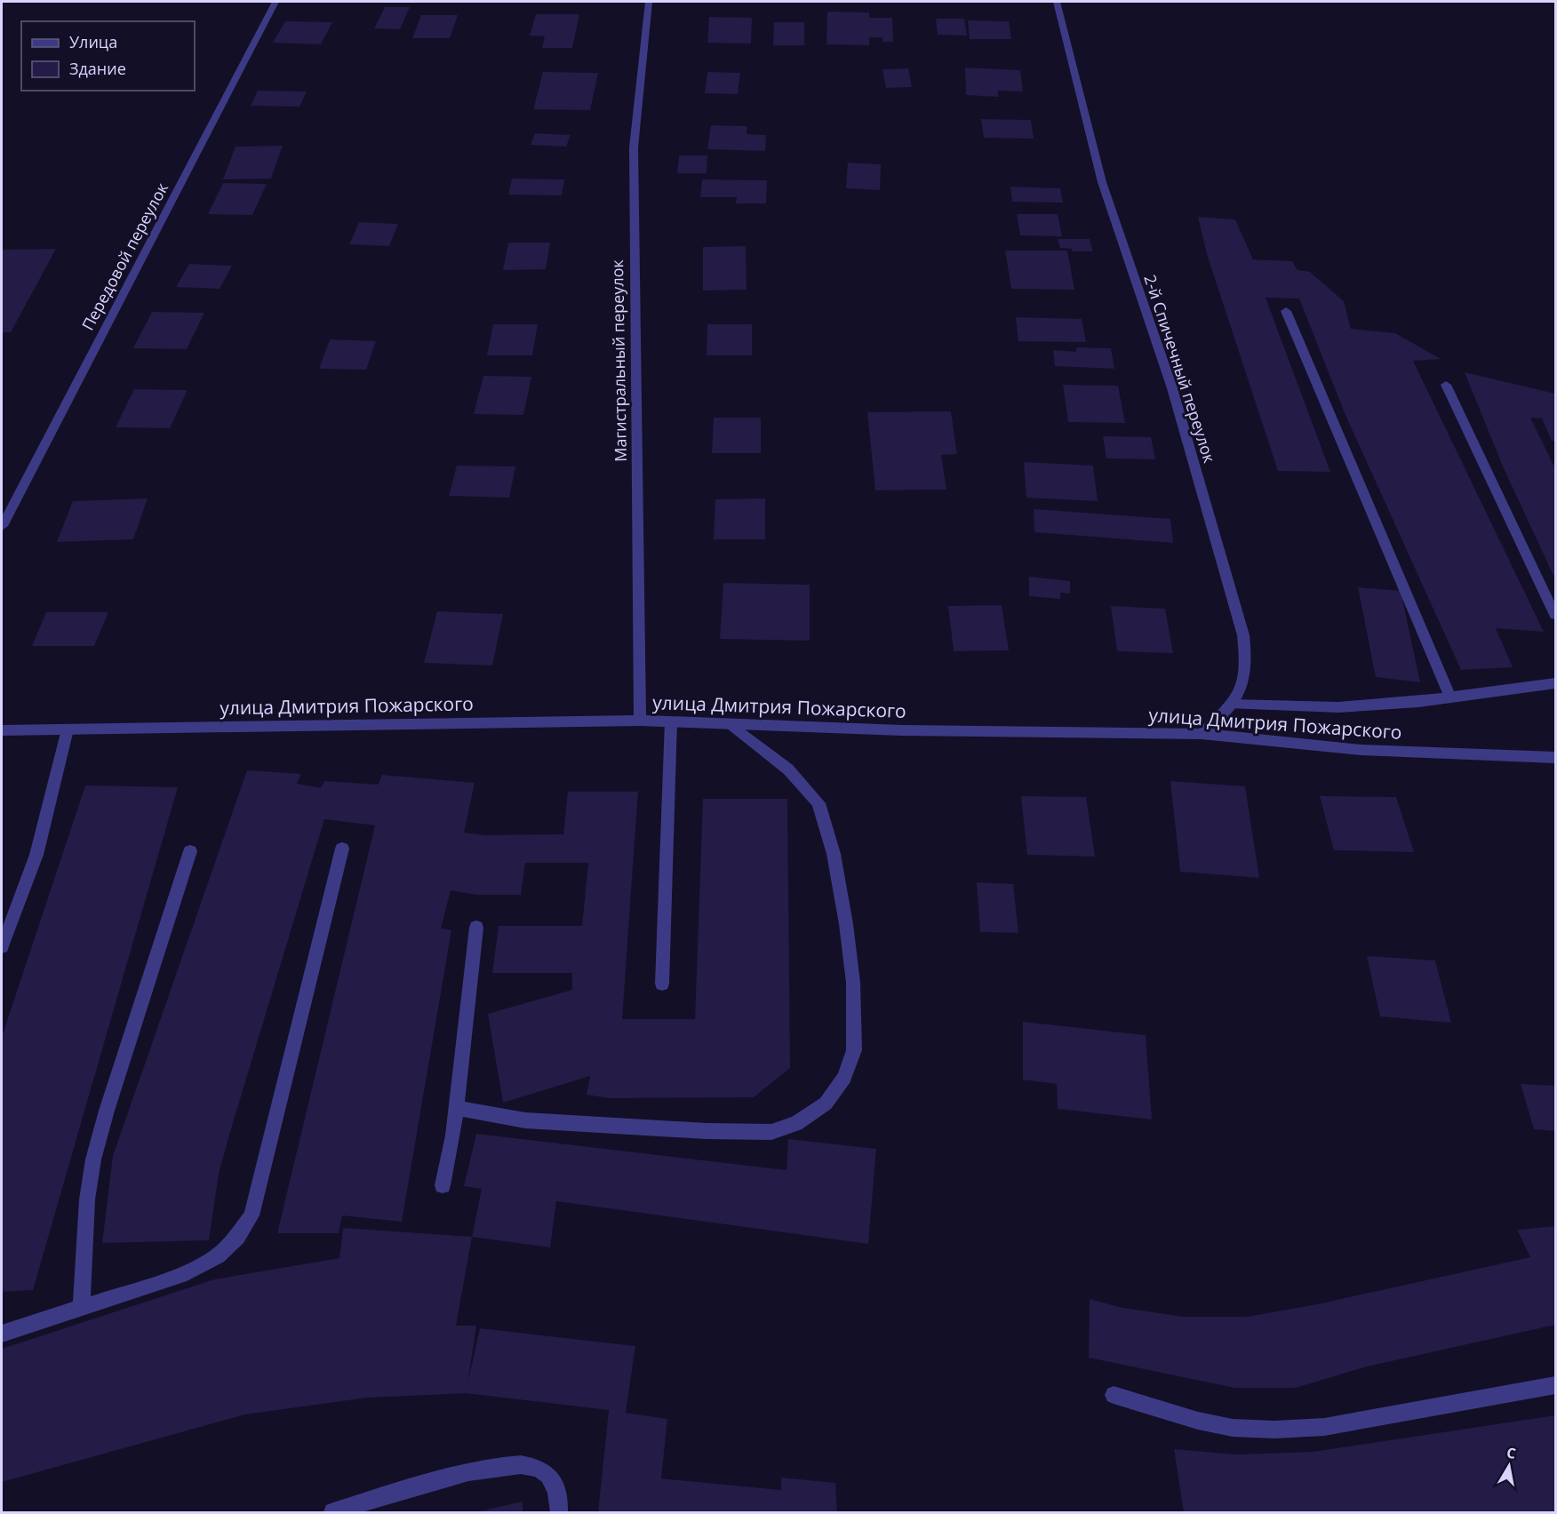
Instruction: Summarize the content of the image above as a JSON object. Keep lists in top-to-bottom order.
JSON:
{
  "streets": {
    "street": [
      "Передовой переулок",
      "Магистральный переулок",
      "2-й Спичечный переулок",
      "улица Дмитрия Пожарского"
    ]
  },
  "crossings": [
    ["Магистральный переулок", "улица Дмитрия Пожарского"],
    ["2-й Спичечный переулок", "улица Дмитрия Пожарского"]
  ],
  "legend": ["Улица", "Здание"],
  "north": "top"
}
